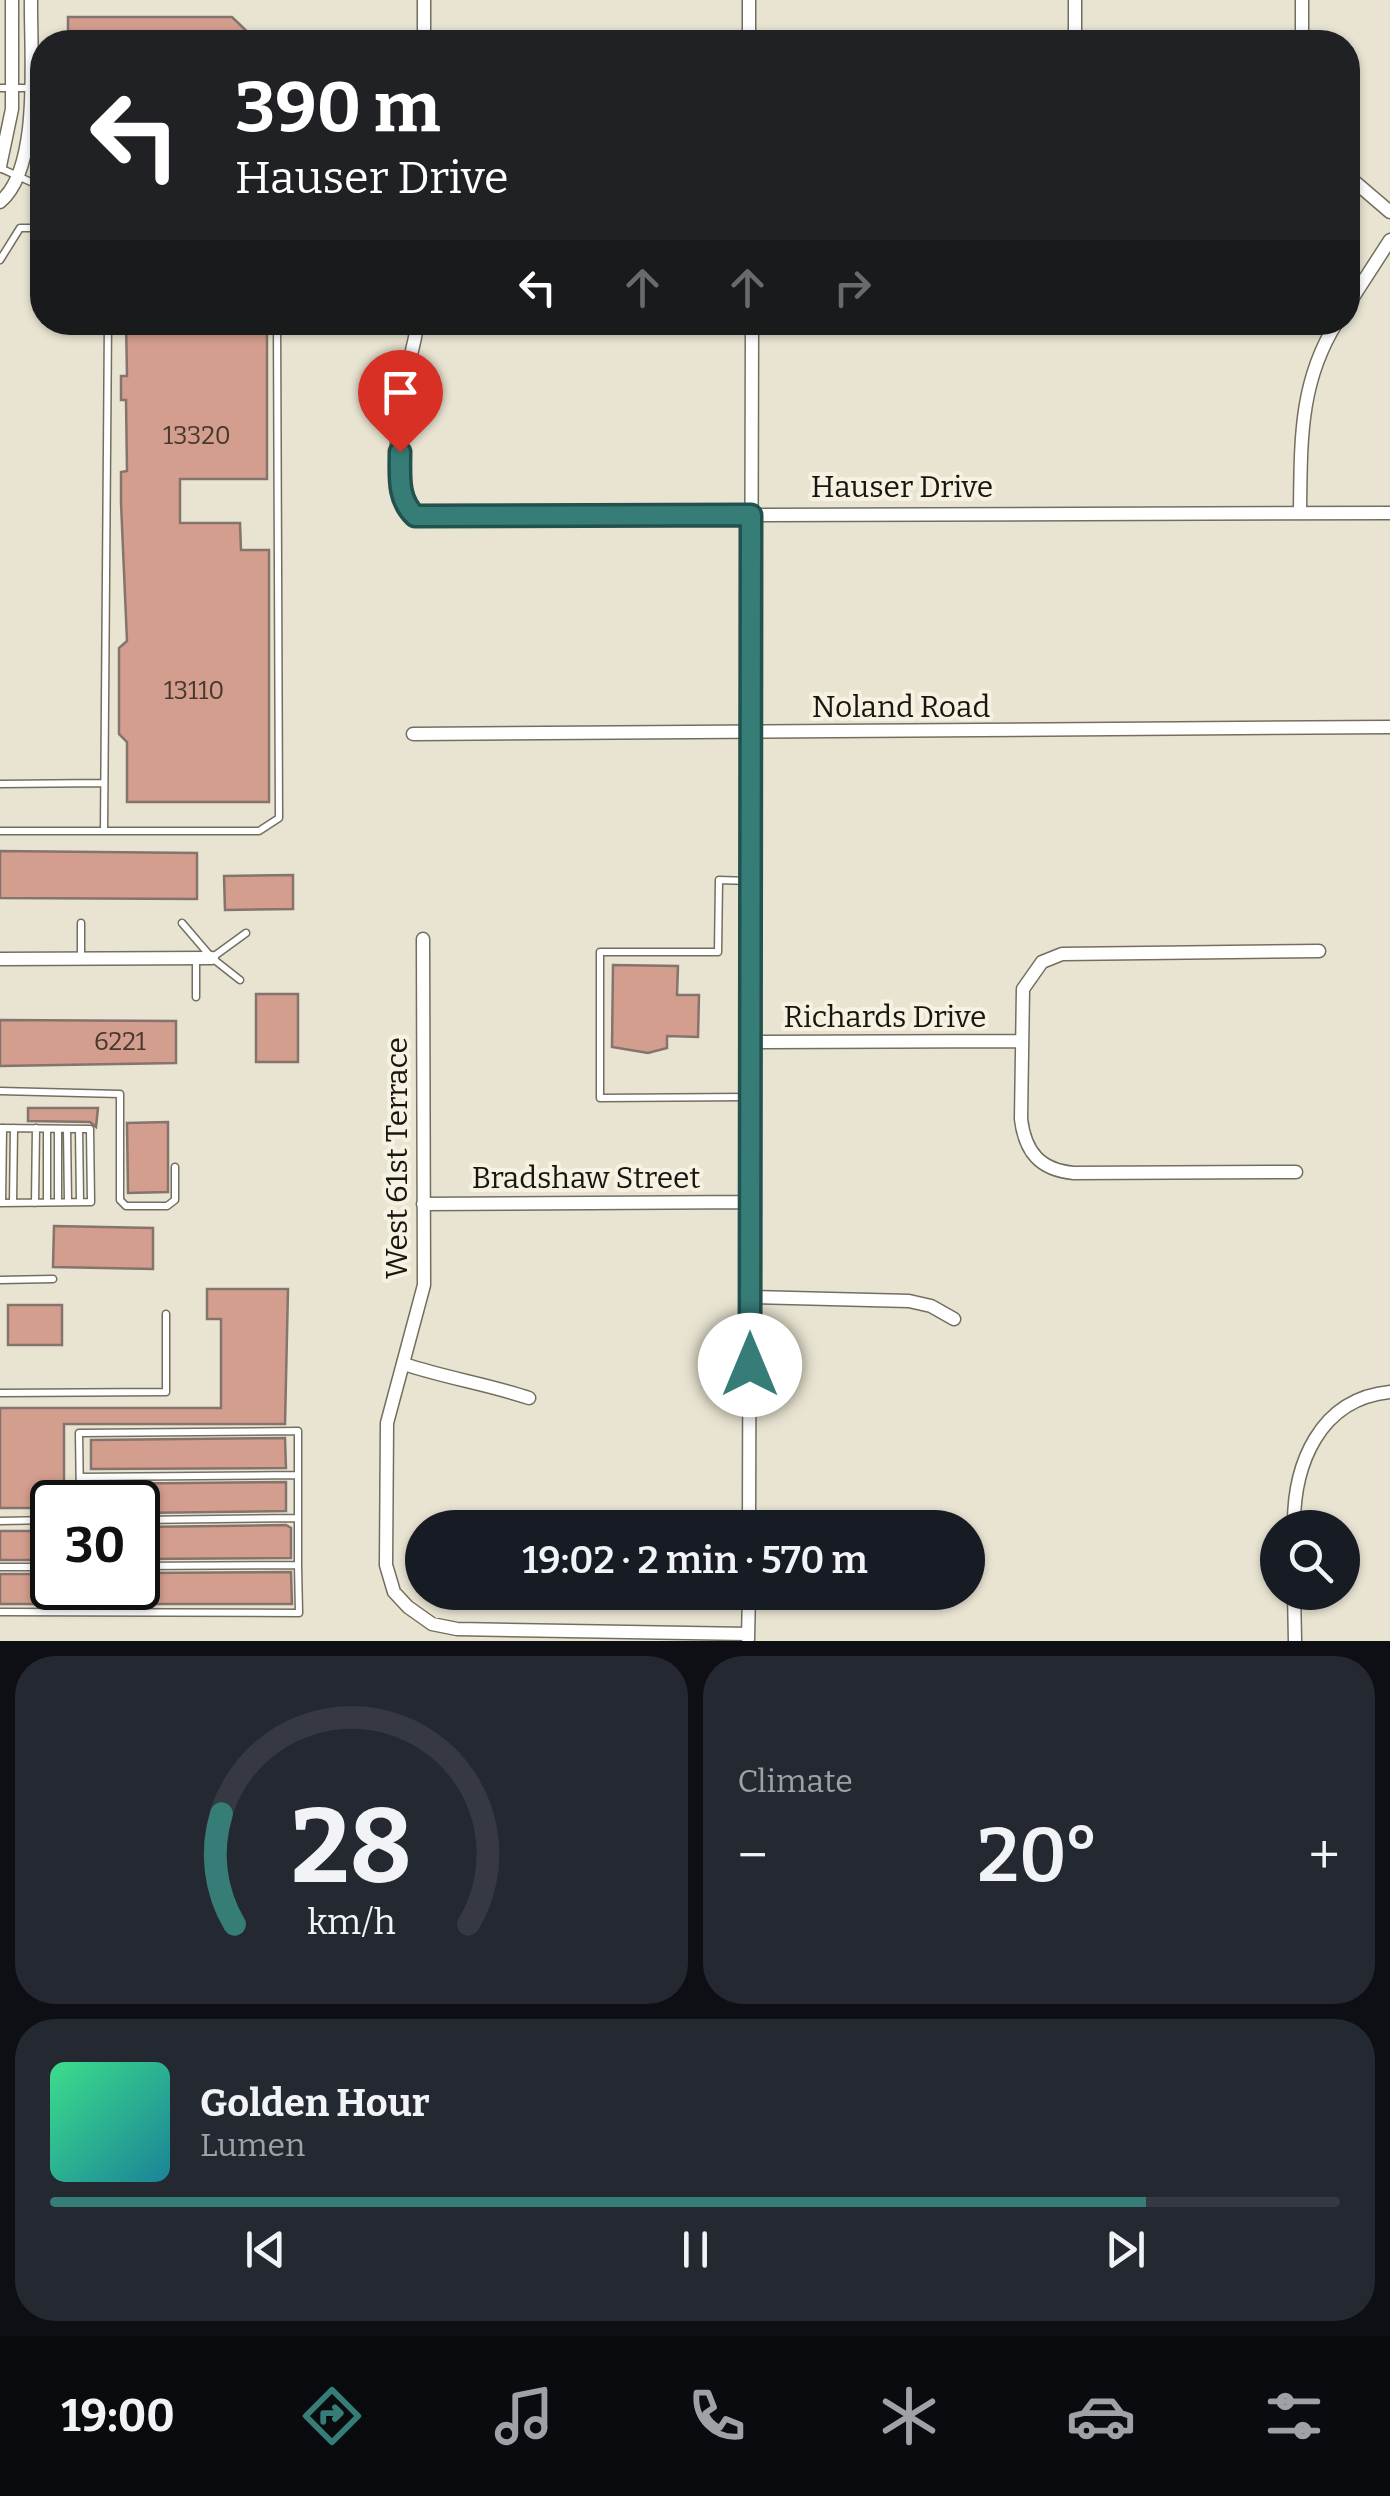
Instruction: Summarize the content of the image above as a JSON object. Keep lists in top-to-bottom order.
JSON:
{
  "streets": {
    "street": [
      "Hauser Drive",
      "Noland Road",
      "Richards Drive",
      "West 61st Terrace",
      "Bradshaw Street"
    ]
  },
  "crossings": [
    ["West 61st Terrace", "Bradshaw Street"]
  ],
  "house_numbers": ["13320", "13110", "6221"],
  "page": {
    "turn": ["390 m", "Hauser Drive"],
    "limit": "30",
    "trip": "19:02 · 2 min · 570 m",
    "tile": "Climate",
    "heat": ["−", "20°", "+"],
    "song": ["Golden Hour", "Lumen"],
    "tabs": "19:00",
    "gauge": ["28", "km/h"]
  }
}
